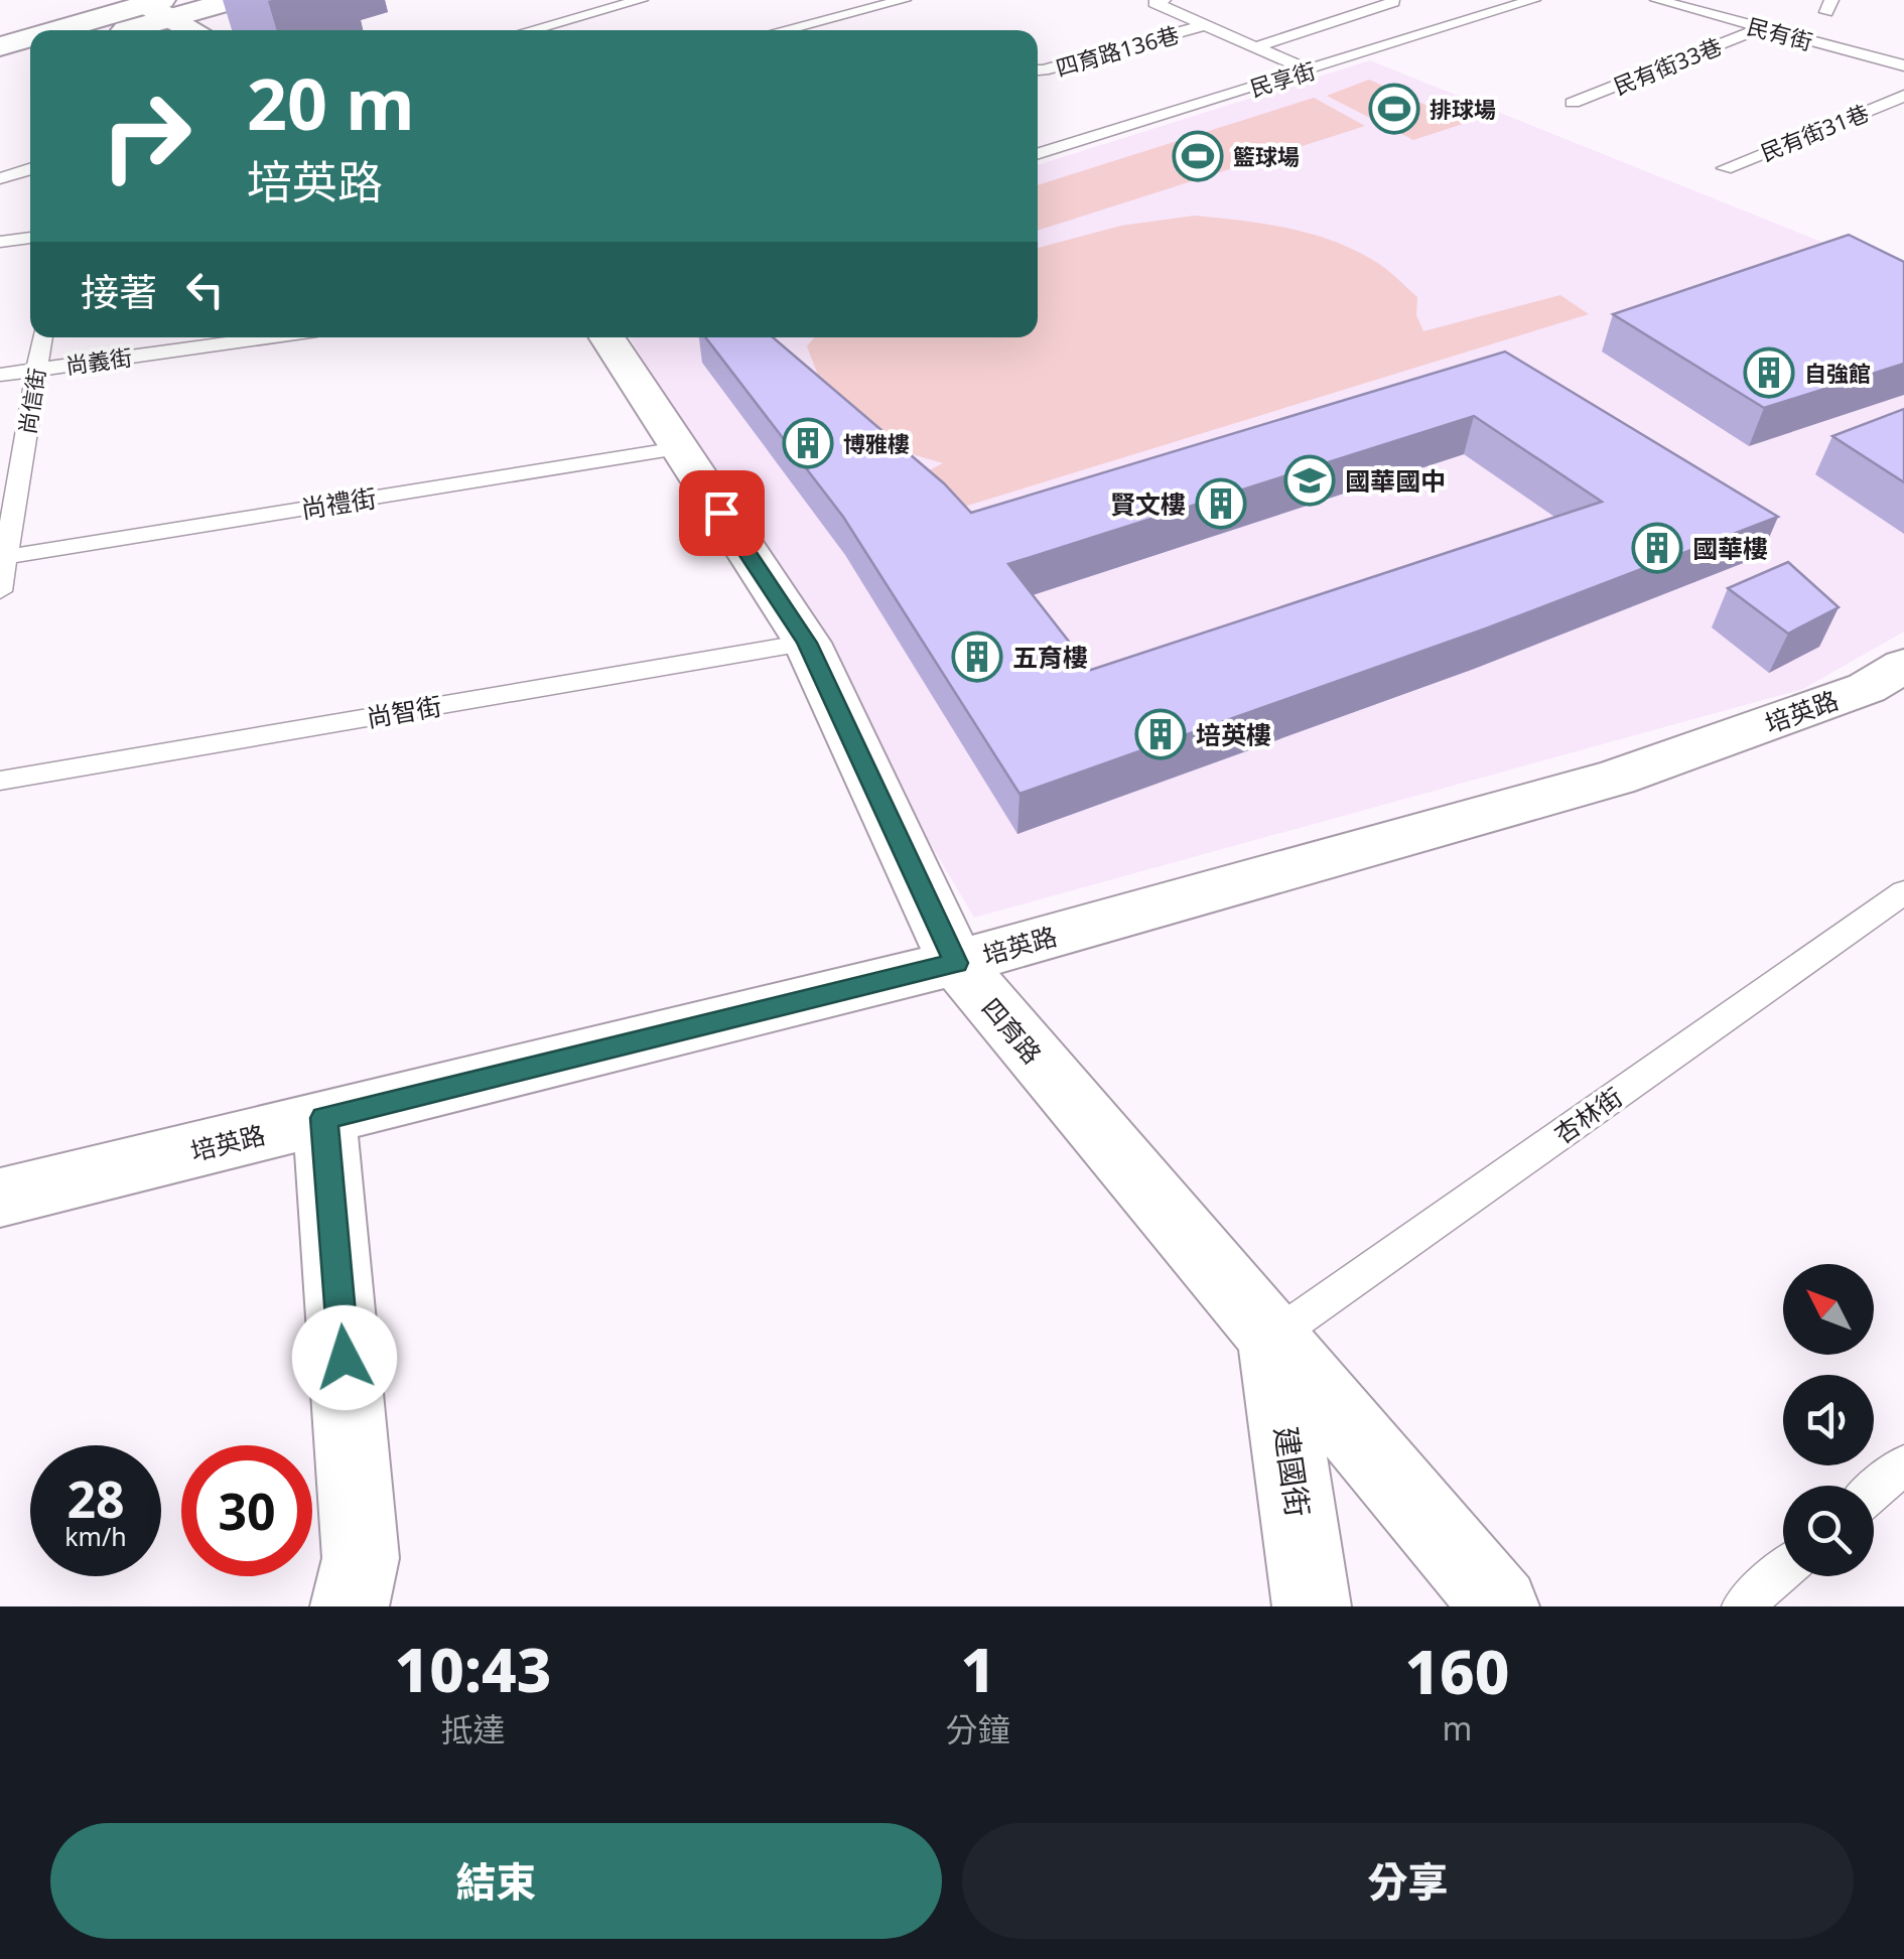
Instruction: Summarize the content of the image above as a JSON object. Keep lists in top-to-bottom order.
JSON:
{
  "streets": {
    "street": ["培英路", "四育路", "建國街"],
    "lane": [
      "民有街",
      "四育路136巷",
      "民有街33巷",
      "民享街",
      "民有街31巷",
      "尚義街",
      "尚信街",
      "尚禮街",
      "尚智街",
      "杏林街"
    ]
  },
  "crossings": [
    ["民有街", "民有街33巷"],
    ["尚義街", "尚信街"],
    ["尚信街", "尚禮街"],
    ["尚禮街", "四育路"],
    ["尚智街", "四育路"],
    ["培英路", "四育路"],
    ["四育路", "杏林街"],
    ["四育路", "建國街"],
    ["杏林街", "建國街"]
  ],
  "places": {
    "sports": ["排球場", "籃球場"],
    "building": [
      "自強館",
      "博雅樓",
      "賢文樓",
      "國華樓",
      "五育樓",
      "培英樓"
    ],
    "school or university": ["國華國中"]
  },
  "north": "top left",
  "page": {
    "turn": ["20 m", "培英路"],
    "then": "接著",
    "speed": "28 km/h",
    "limit": "30",
    "eta": [
      "10:43",
      "抵達",
      "1",
      "分鐘",
      "160",
      "m"
    ],
    "buttons": ["結束", "分享"]
  }
}
